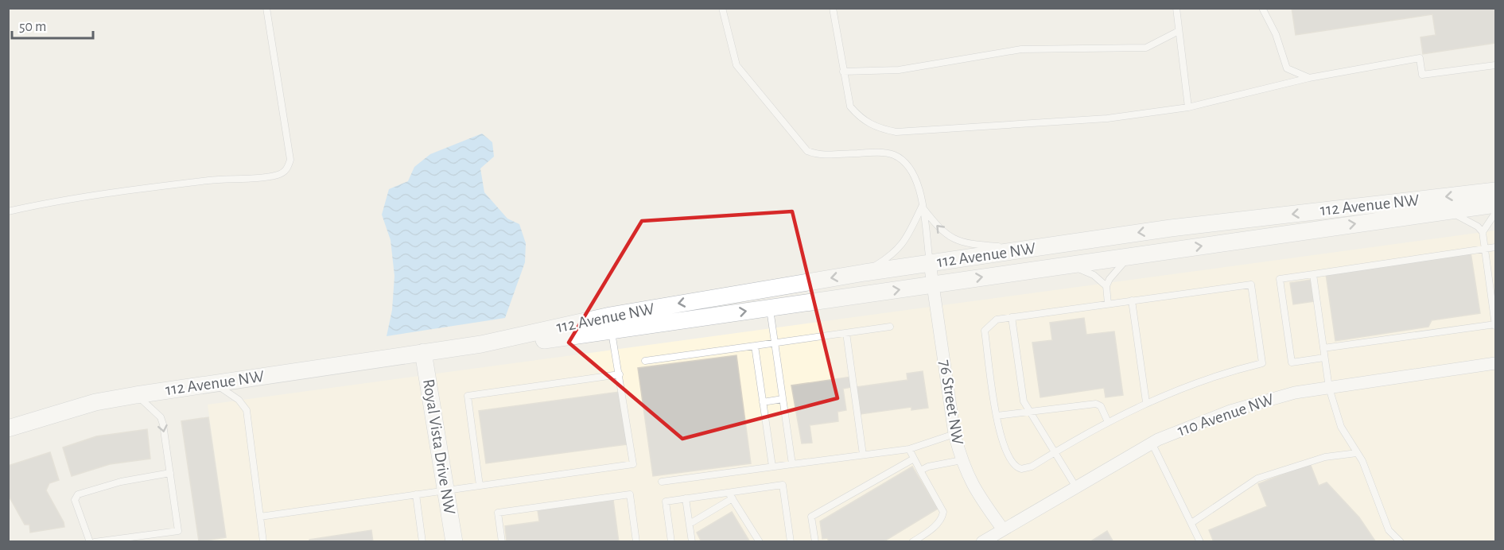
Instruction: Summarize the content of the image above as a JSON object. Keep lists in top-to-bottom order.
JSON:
{
  "streets": {
    "street": [
      "112 Avenue NW",
      "76 Street NW",
      "110 Avenue NW",
      "Royal Vista Drive NW"
    ]
  },
  "crossings": [
    ["112 Avenue NW", "76 Street NW"],
    ["112 Avenue NW", "Royal Vista Drive NW"],
    ["76 Street NW", "110 Avenue NW"]
  ],
  "scale_bar": "50 m"
}
